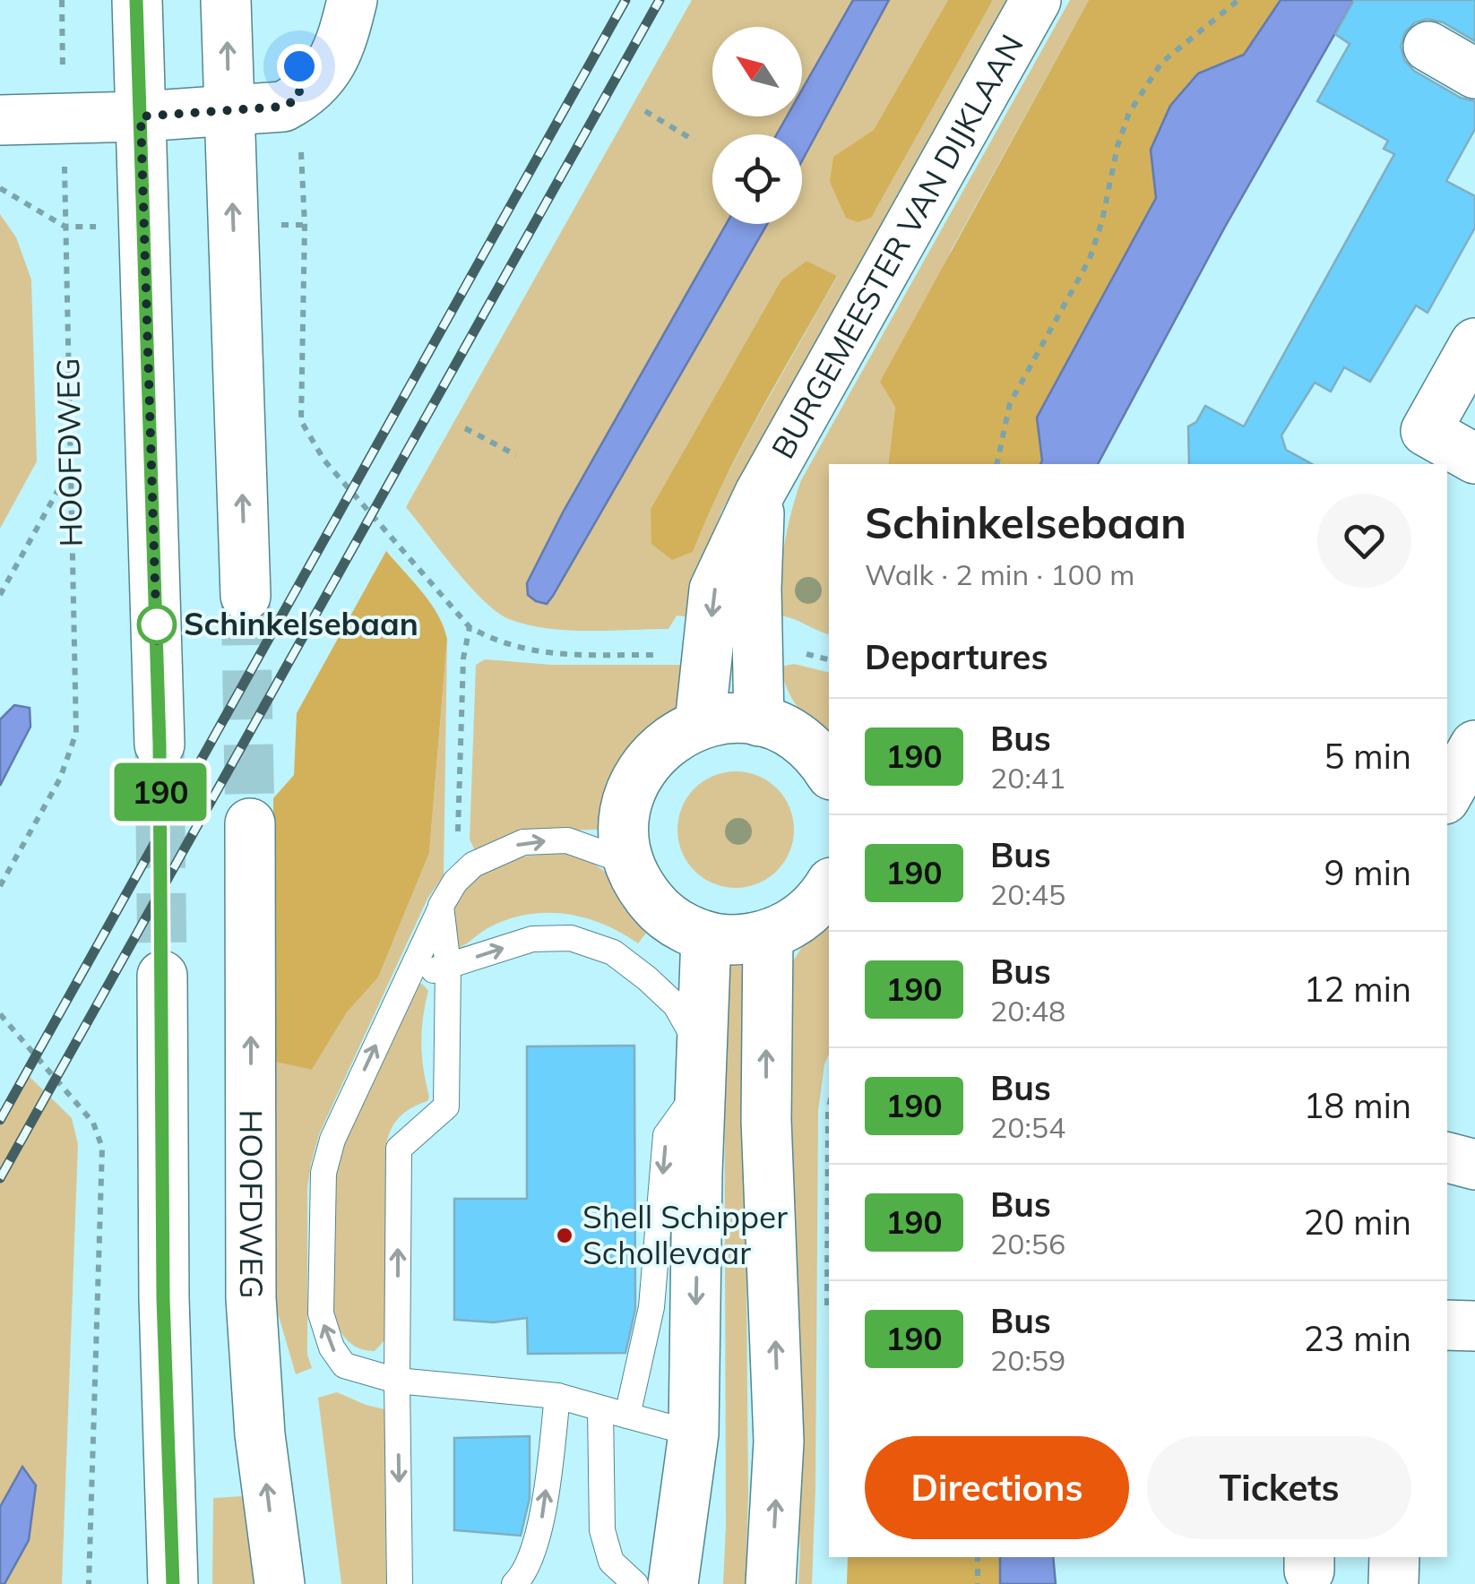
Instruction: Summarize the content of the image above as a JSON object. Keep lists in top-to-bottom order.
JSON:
{
  "streets": {
    "street": ["BURGEMEESTER VAN DIJKLAAN", "HOOFDWEG"]
  },
  "places": ["Schinkelsebaan", "Shell Schipper Schollevaar"],
  "lines": ["bus line 190"],
  "north": "top left",
  "page": {
    "on_map": "190",
    "heading": [
      ["Schinkelsebaan", "Walk · 2 min · 100 m"],
      "Departures"
    ],
    "list": [
      {
        "mark": "190",
        "name": "Bus",
        "note": "20:41",
        "value": "5 min"
      },
      {
        "mark": "190",
        "name": "Bus",
        "note": "20:45",
        "value": "9 min"
      },
      {
        "mark": "190",
        "name": "Bus",
        "note": "20:48",
        "value": "12 min"
      },
      {
        "mark": "190",
        "name": "Bus",
        "note": "20:54",
        "value": "18 min"
      },
      {
        "mark": "190",
        "name": "Bus",
        "note": "20:56",
        "value": "20 min"
      },
      {
        "mark": "190",
        "name": "Bus",
        "note": "20:59",
        "value": "23 min"
      }
    ],
    "buttons": ["Directions", "Tickets"]
  }
}
